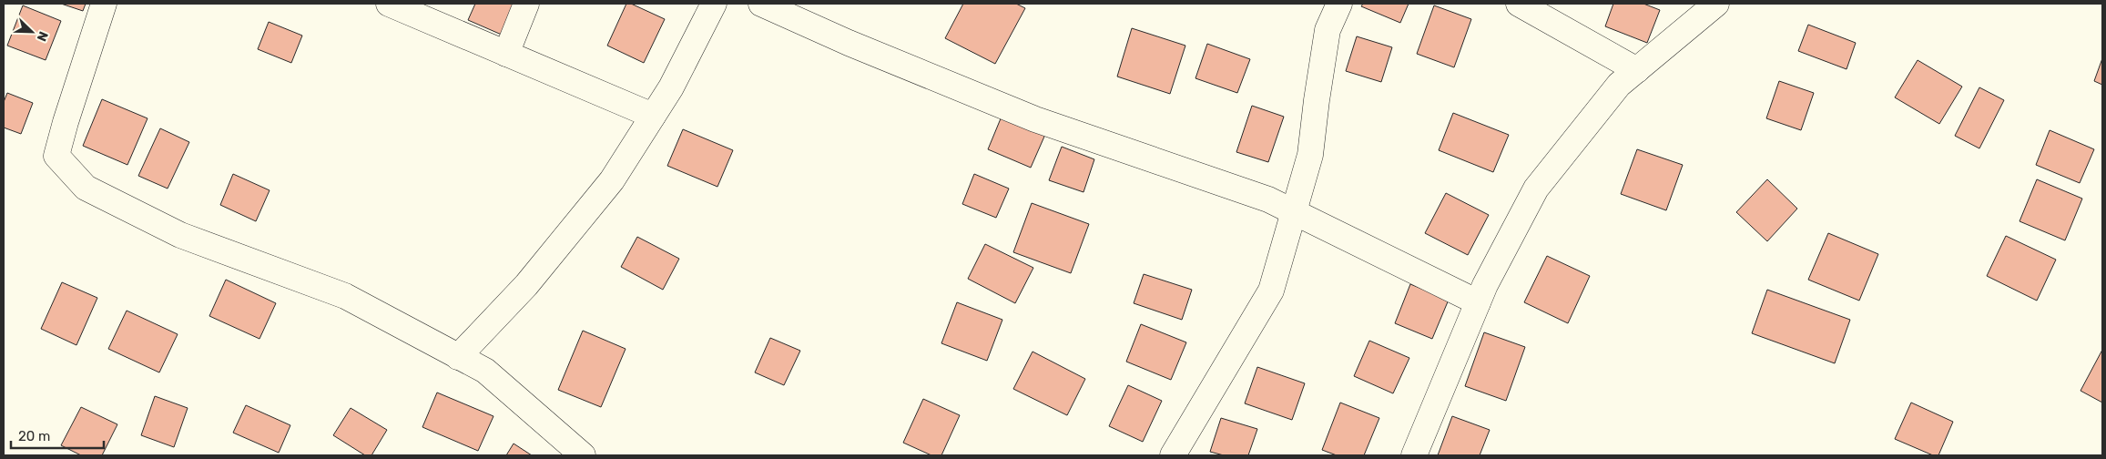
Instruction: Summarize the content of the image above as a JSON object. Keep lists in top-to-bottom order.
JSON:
{
  "scale_bar": "20 m",
  "north": "bottom right"
}
